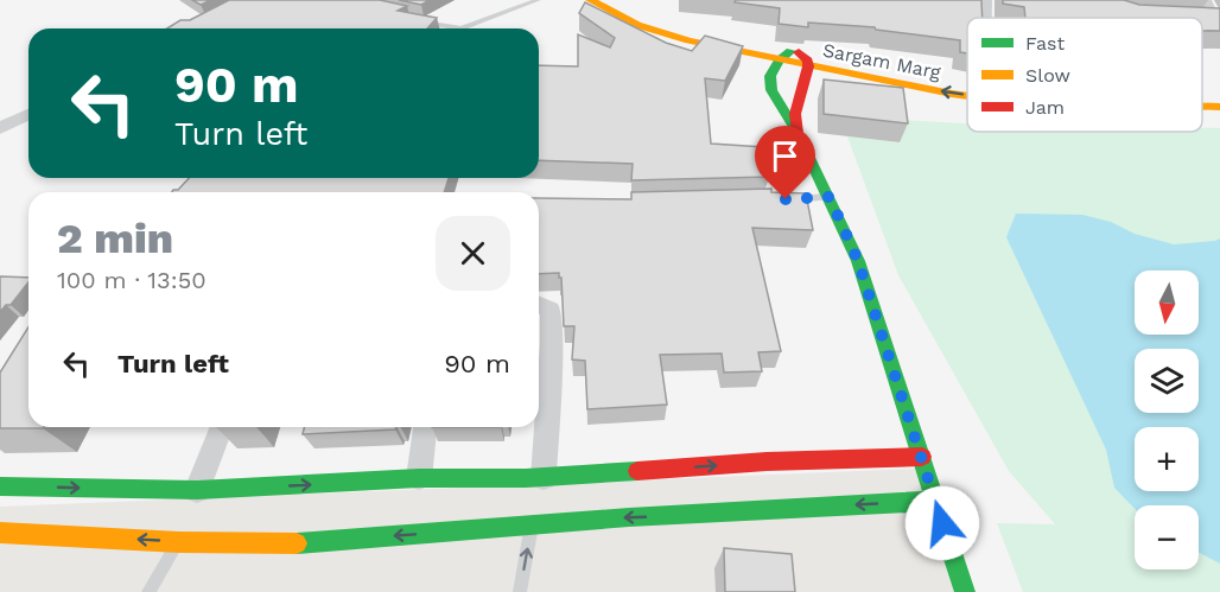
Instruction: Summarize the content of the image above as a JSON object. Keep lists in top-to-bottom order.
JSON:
{
  "streets": {
    "street": ["Sargam Marg"]
  },
  "legend": ["Fast", "Slow", "Jam"],
  "north": "bottom",
  "page": {
    "turn": ["90 m", "Turn left"],
    "heading": ["2 min", "100 m · 13:50"],
    "map_buttons": ["+", "−"],
    "list": [
      {
        "name": "Turn left",
        "value": "90 m"
      }
    ]
  }
}
